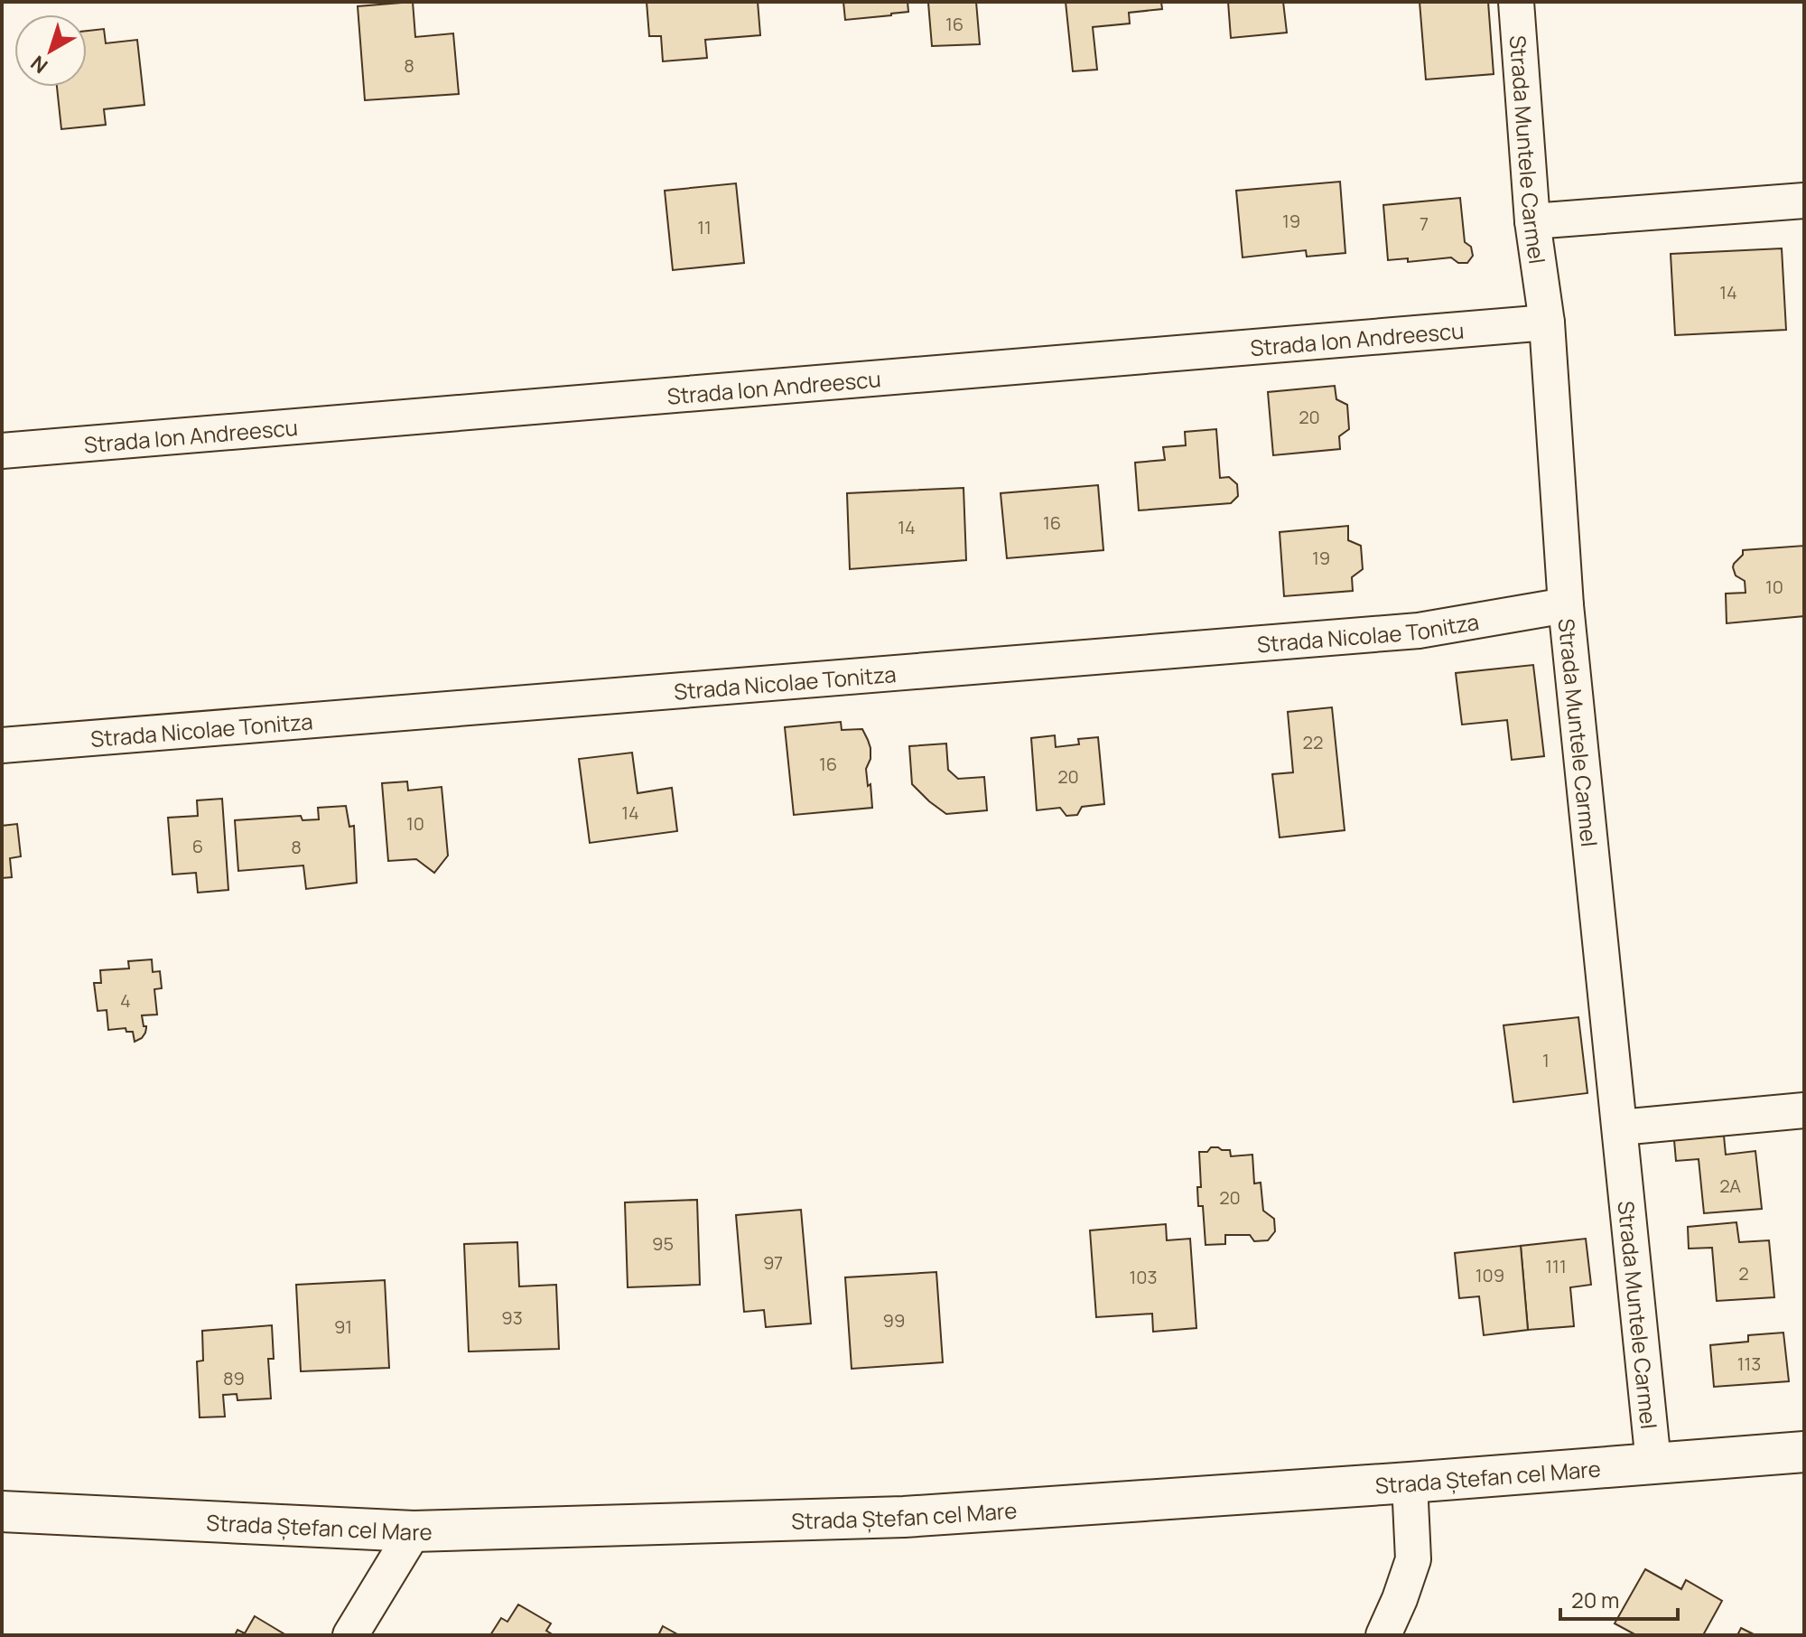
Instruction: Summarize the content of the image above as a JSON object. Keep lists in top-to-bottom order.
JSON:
{
  "streets": {
    "street": [
      "Strada Muntele Carmel",
      "Strada Ion Andreescu",
      "Strada Nicolae Tonitza",
      "Strada Ștefan cel Mare"
    ]
  },
  "crossings": [
    ["Strada Muntele Carmel", "Strada Ion Andreescu"],
    ["Strada Muntele Carmel", "Strada Nicolae Tonitza"],
    ["Strada Muntele Carmel", "Strada Ștefan cel Mare"]
  ],
  "house_numbers": [
    "16",
    "8",
    "19",
    "7",
    "11",
    "14",
    "20",
    "16",
    "14",
    "19",
    "10",
    "22",
    "16",
    "20",
    "14",
    "10",
    "6",
    "8",
    "4",
    "1",
    "2A",
    "20",
    "95",
    "97",
    "111",
    "2",
    "109",
    "103",
    "93",
    "99",
    "91",
    "113",
    "89"
  ],
  "scale_bar": "20 m",
  "north": "bottom left"
}
